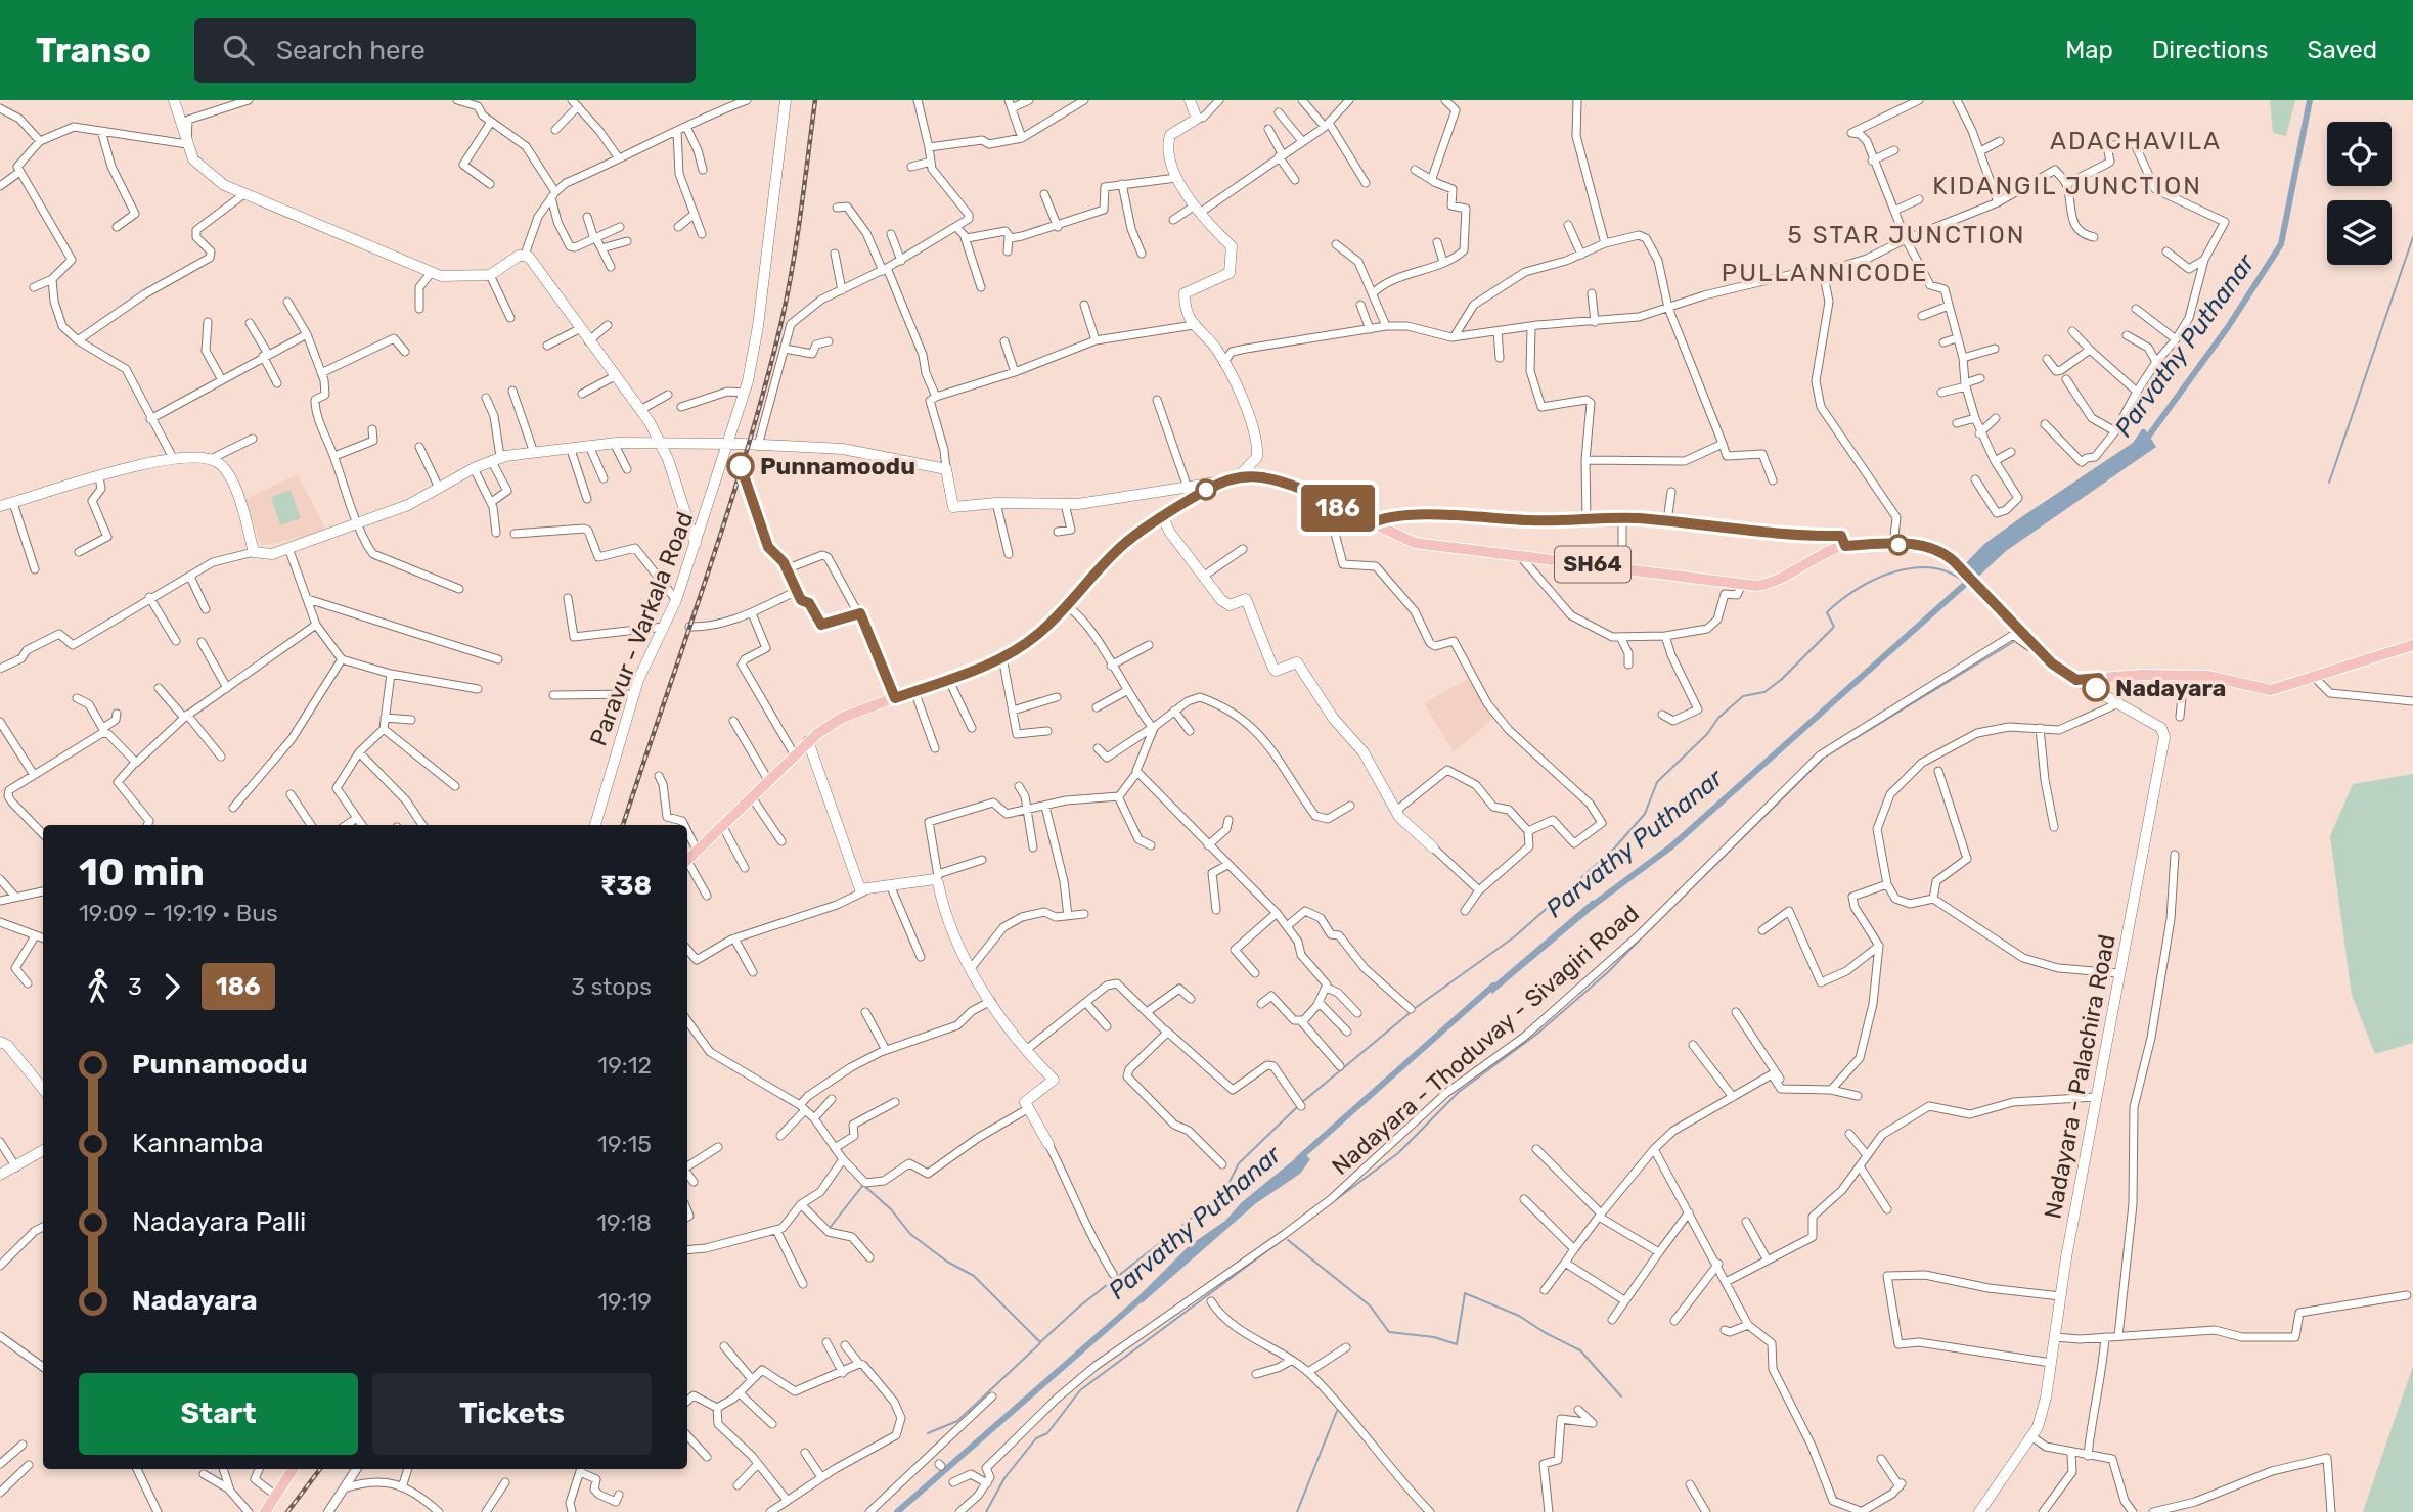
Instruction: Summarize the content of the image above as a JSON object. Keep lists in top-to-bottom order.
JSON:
{
  "streets": {
    "main road": ["SH64", "Paravur - Varkala Road", "Nadayara - Palachira Road"],
    "street": ["Nadayara - Thoduvay - Sivagiri Road"]
  },
  "crossings": [
    ["SH64", "Nadayara - Thoduvay - Sivagiri Road"],
    ["SH64", "Nadayara - Palachira Road"]
  ],
  "districts": [
    "ADACHAVILA",
    "KIDANGIL JUNCTION",
    "5 STAR JUNCTION",
    "PULLANNICODE"
  ],
  "water": ["Parvathy Puthanar"],
  "places": ["Punnamoodu", "Nadayara"],
  "lines": ["bus line 186"],
  "page": {
    "header": "Transo",
    "search": "Search here",
    "nav": ["Map", "Directions", "Saved"],
    "on_map": "186",
    "heading": ["10 min", "19:09 – 19:19 · Bus", "₹38"],
    "legs": ["3", "186", "3 stops"],
    "list": [
      {
        "name": "Punnamoodu",
        "value": "19:12"
      },
      {
        "name": "Kannamba",
        "value": "19:15"
      },
      {
        "name": "Nadayara Palli",
        "value": "19:18"
      },
      {
        "name": "Nadayara",
        "value": "19:19"
      }
    ],
    "buttons": ["Start", "Tickets"]
  }
}
